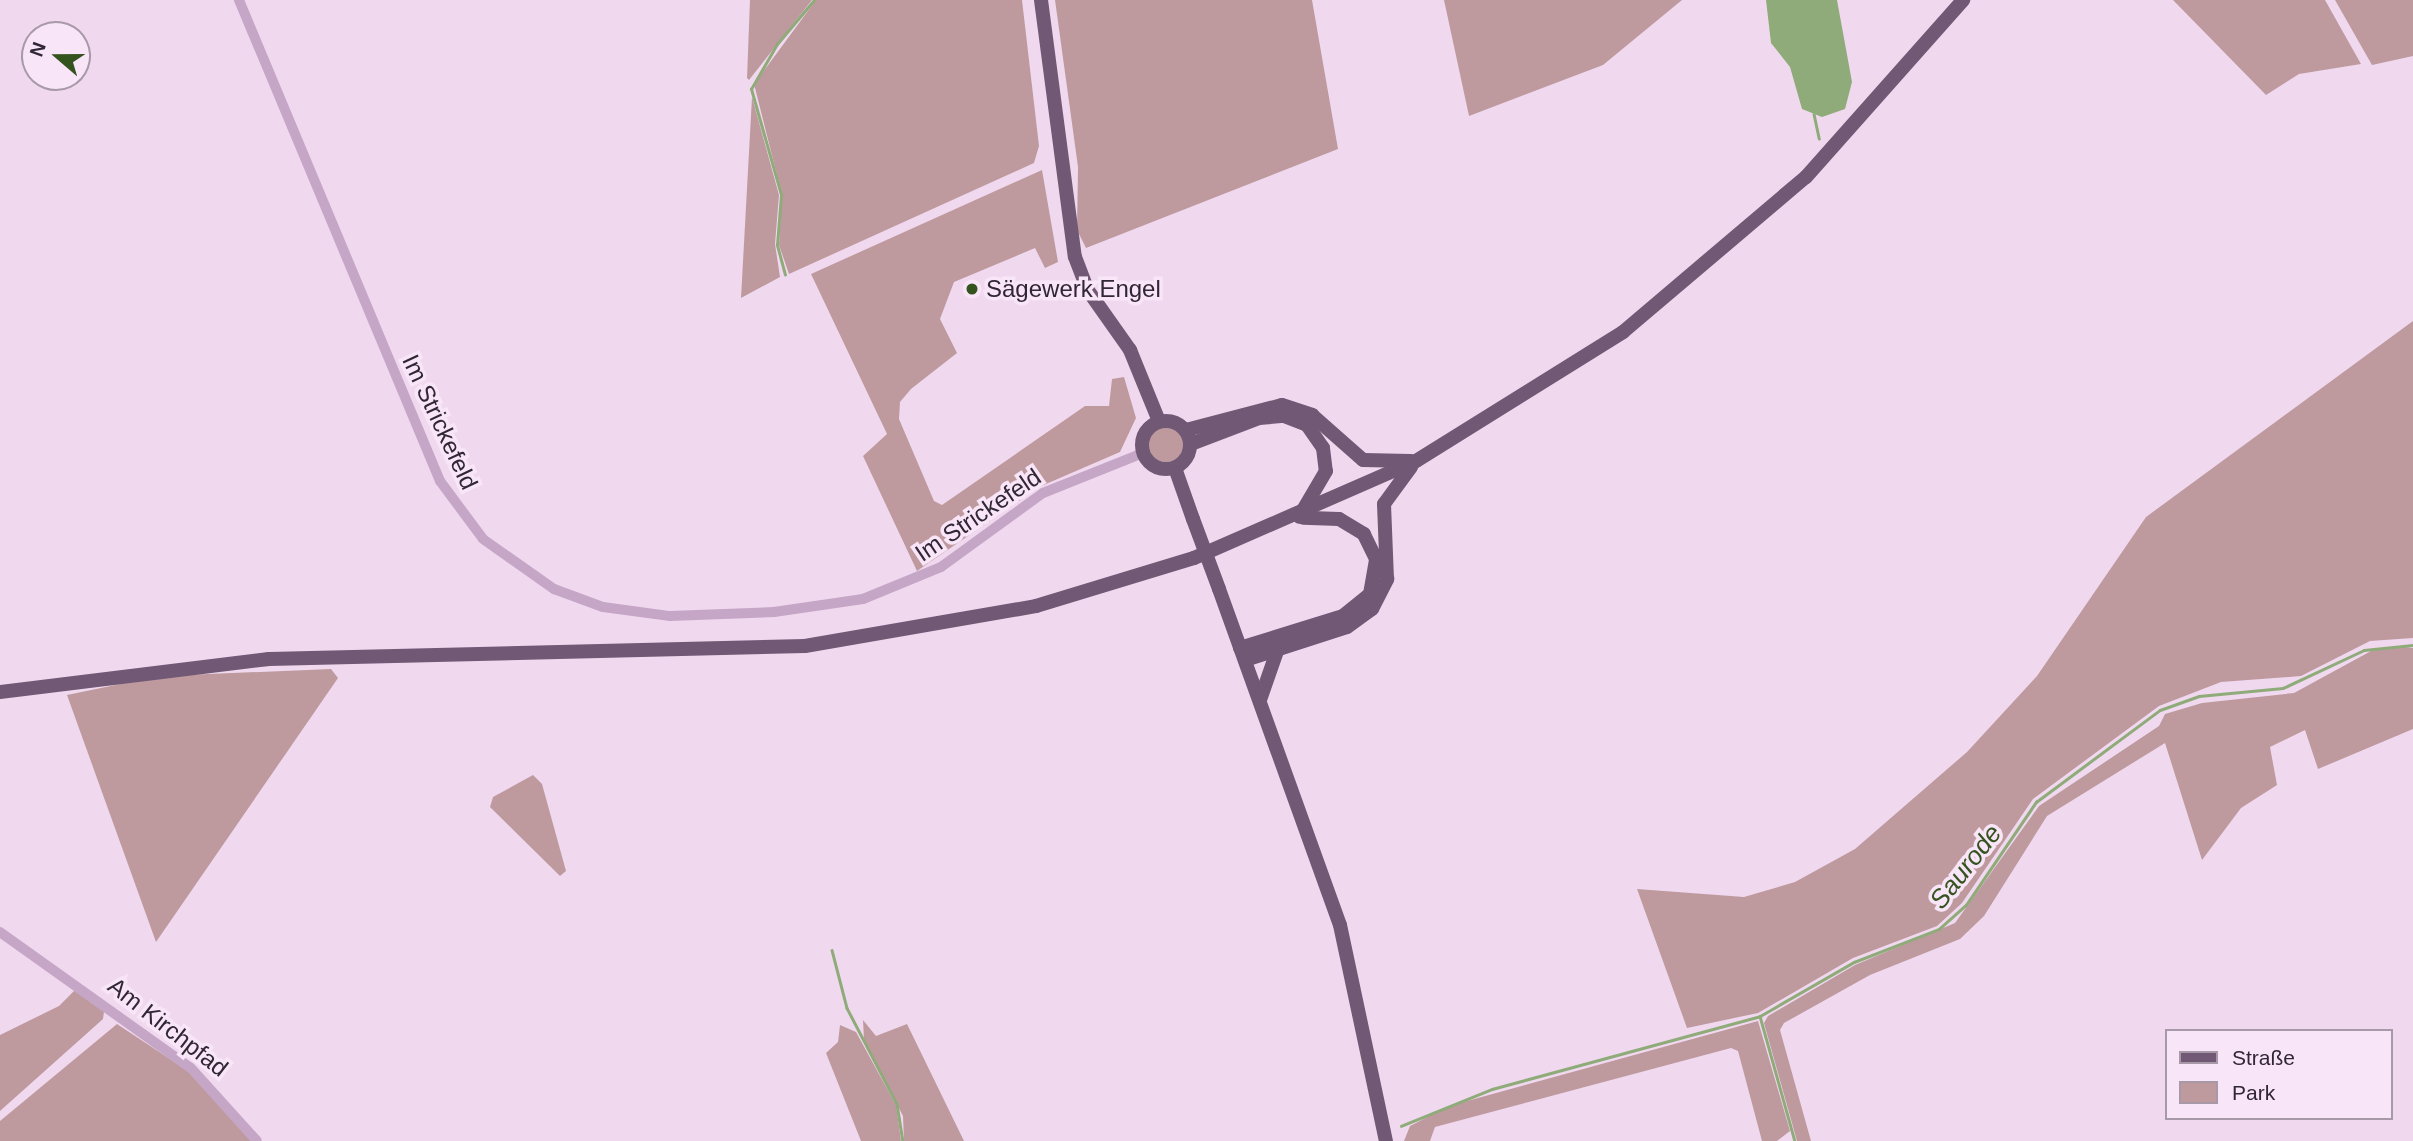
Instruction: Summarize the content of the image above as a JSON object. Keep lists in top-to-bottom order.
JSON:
{
  "streets": {
    "street": ["Im Strickefeld", "Am Kirchpfad"]
  },
  "water": ["Saurode"],
  "places": ["Sägewerk Engel"],
  "legend": ["Straße", "Park"],
  "north": "left"
}
